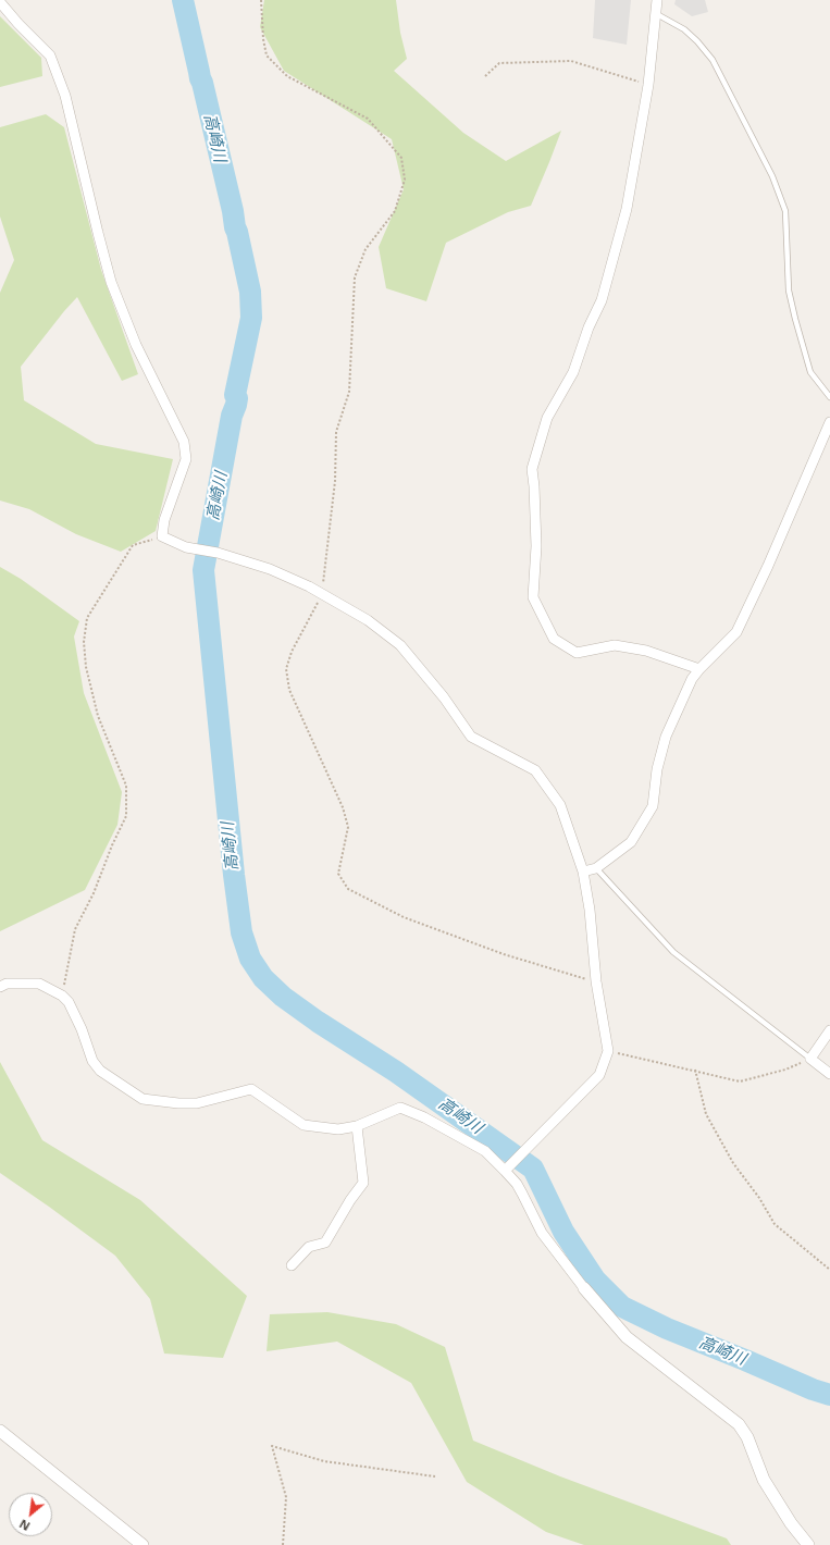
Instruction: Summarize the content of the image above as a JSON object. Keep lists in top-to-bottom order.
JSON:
{
  "water": ["高崎川"],
  "north": "bottom left"
}
